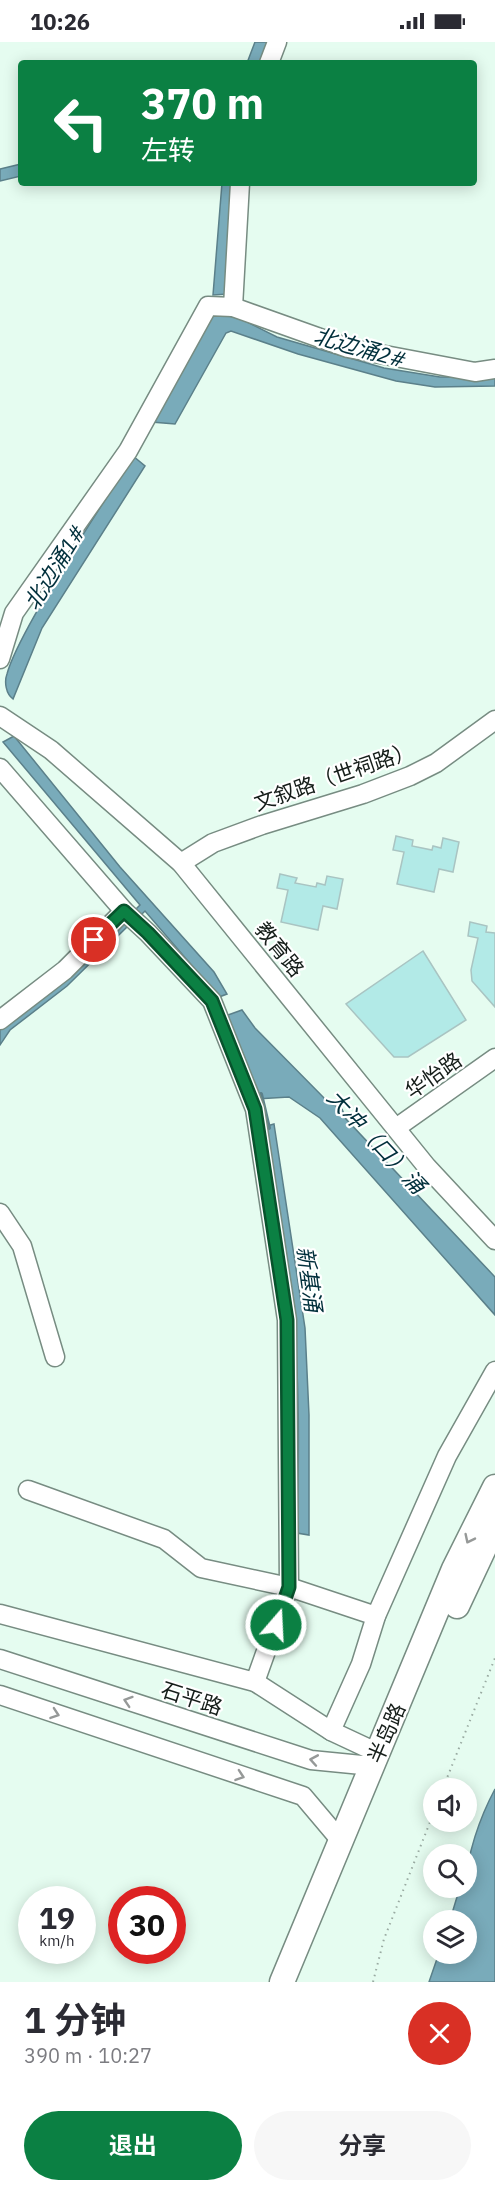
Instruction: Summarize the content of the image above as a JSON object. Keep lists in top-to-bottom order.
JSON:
{
  "streets": {
    "main road": ["半岛路"],
    "street": [
      "文叙路（世祠路）",
      "教育路",
      "华怡路",
      "石平路"
    ]
  },
  "crossings": [
    ["文叙路（世祠路）", "教育路"],
    ["教育路", "华怡路"],
    ["石平路", "半岛路"]
  ],
  "water": [
    "北边涌2#",
    "北边涌1#",
    "大冲（口）涌",
    "新基涌"
  ],
  "page": {
    "status": "10:26",
    "turn": ["370 m", "左转"],
    "speed": "19 km/h",
    "limit": "30",
    "heading": ["1 分钟", "390 m · 10:27"],
    "buttons": ["退出", "分享"]
  }
}
